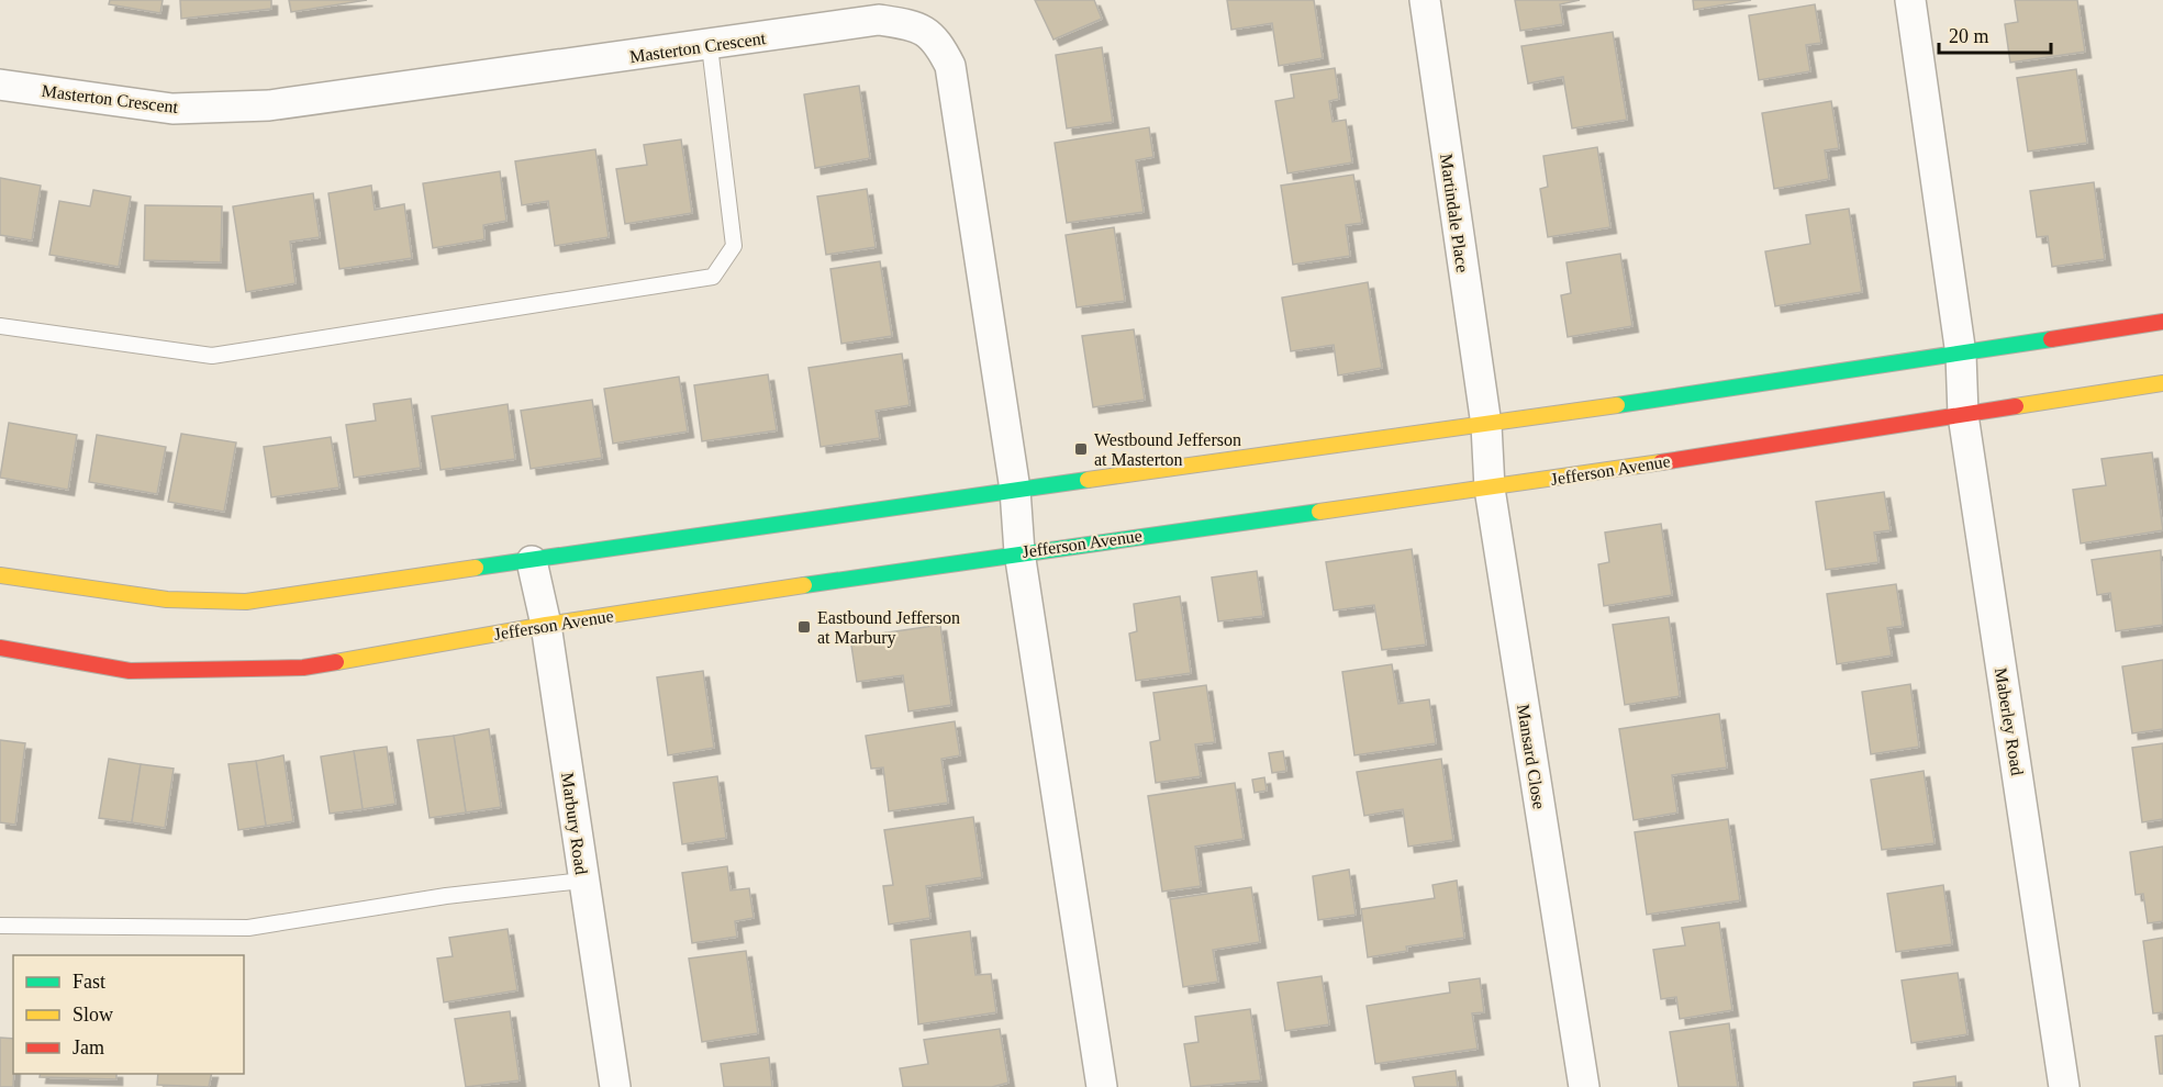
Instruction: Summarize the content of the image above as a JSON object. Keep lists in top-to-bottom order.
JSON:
{
  "streets": {
    "street": [
      "Masterton Crescent",
      "Martindale Place",
      "Jefferson Avenue",
      "Maberley Road",
      "Mansard Close",
      "Marbury Road"
    ]
  },
  "crossings": [
    ["Martindale Place", "Mansard Close"],
    ["Jefferson Avenue", "Maberley Road"],
    ["Jefferson Avenue", "Mansard Close"],
    ["Jefferson Avenue", "Marbury Road"]
  ],
  "places": {
    "transit": ["Westbound Jefferson at Masterton", "Eastbound Jefferson at Marbury"]
  },
  "legend": ["Fast", "Slow", "Jam"],
  "scale_bar": "20 m"
}
